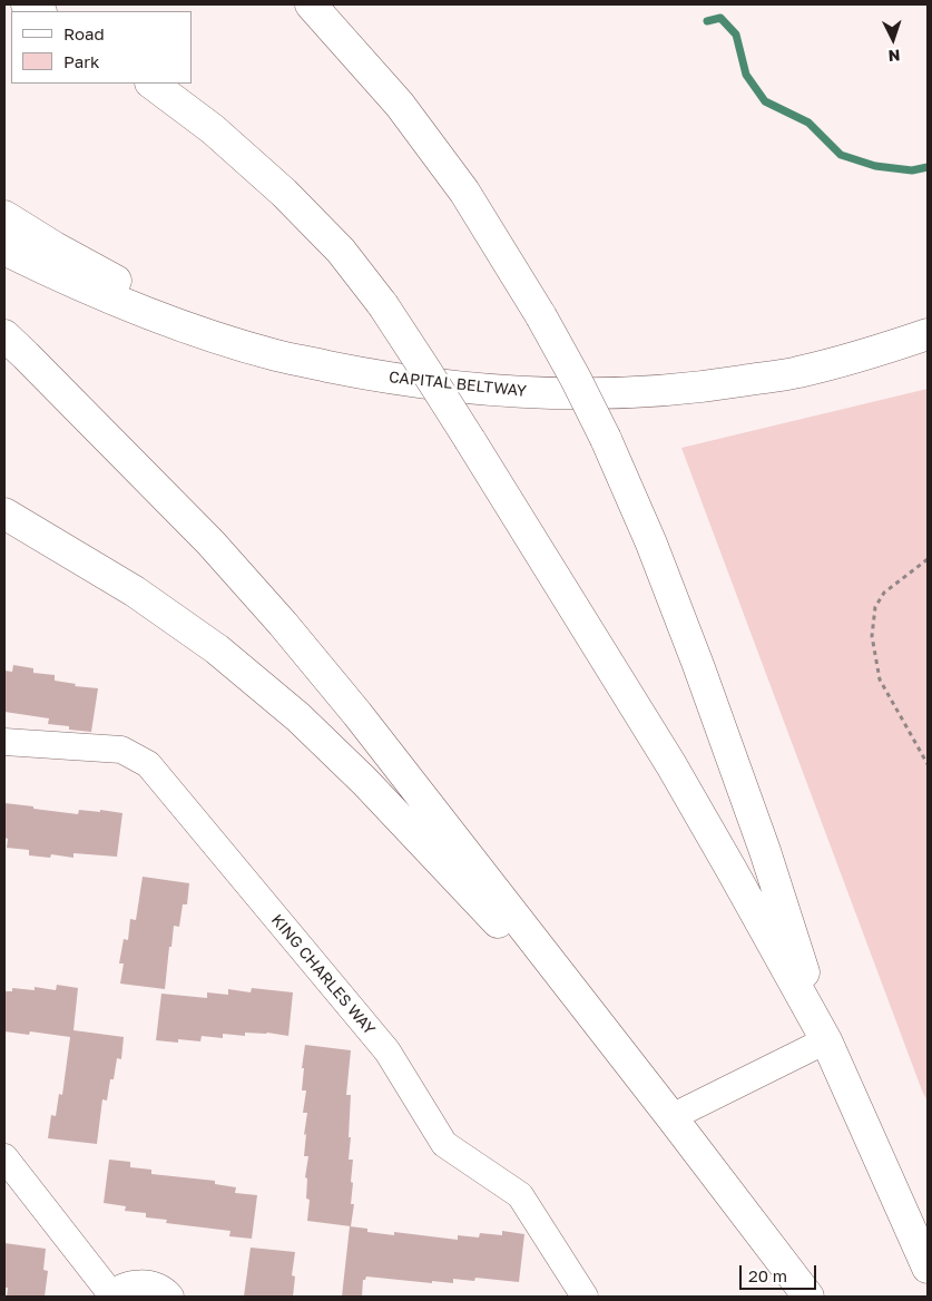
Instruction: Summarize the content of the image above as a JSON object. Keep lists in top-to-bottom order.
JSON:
{
  "streets": {
    "highway": ["CAPITAL BELTWAY"],
    "street": ["KING CHARLES WAY"]
  },
  "legend": ["Road", "Park"],
  "scale_bar": "20 m",
  "north": "bottom"
}
